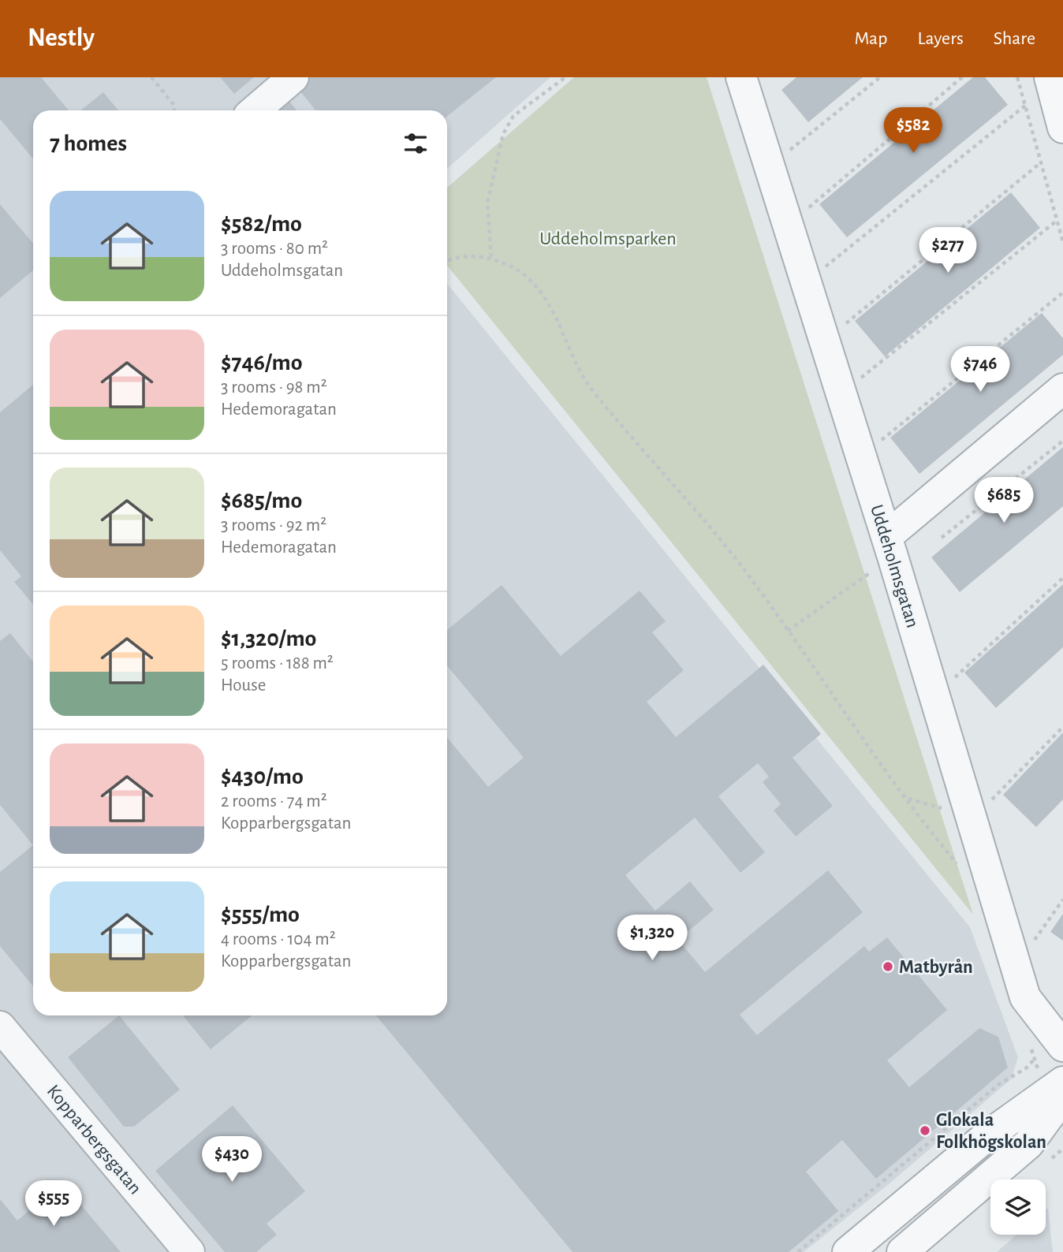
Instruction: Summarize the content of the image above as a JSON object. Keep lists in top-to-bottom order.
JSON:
{
  "streets": {
    "street": ["Uddeholmsgatan", "Kopparbergsgatan"]
  },
  "parks": ["Uddeholmsparken"],
  "places": ["Matbyrån", "Glokala Folkhögskolan"],
  "page": {
    "header": "Nestly",
    "nav": ["Map", "Layers", "Share"],
    "price": [
      "$582",
      "$277",
      "$746",
      "$685",
      "$1,320",
      "$430",
      "$555"
    ],
    "heading": "7 homes",
    "list": [
      {
        "name": "$582/mo",
        "note": "3 rooms · 80 m² · Uddeholmsgatan"
      },
      {
        "name": "$746/mo",
        "note": "3 rooms · 98 m² · Hedemoragatan"
      },
      {
        "name": "$685/mo",
        "note": "3 rooms · 92 m² · Hedemoragatan"
      },
      {
        "name": "$1,320/mo",
        "note": "5 rooms · 188 m² · House"
      },
      {
        "name": "$430/mo",
        "note": "2 rooms · 74 m² · Kopparbergsgatan"
      },
      {
        "name": "$555/mo",
        "note": "4 rooms · 104 m² · Kopparbergsgatan"
      }
    ]
  }
}
